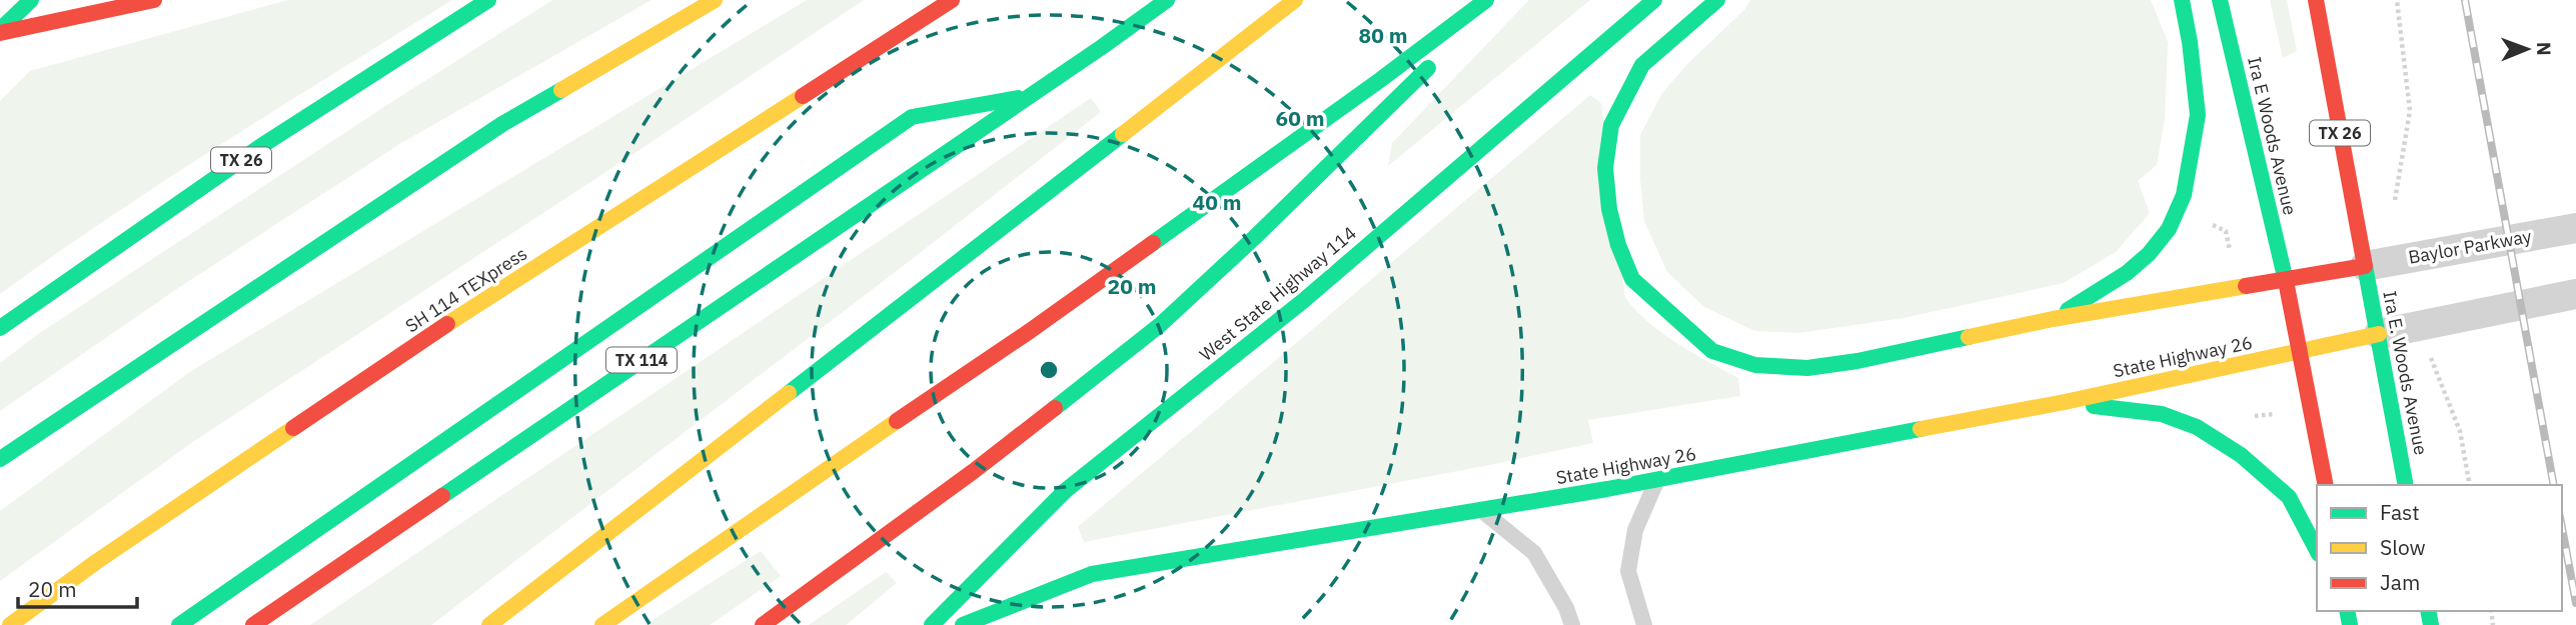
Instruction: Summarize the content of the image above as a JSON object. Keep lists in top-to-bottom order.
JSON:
{
  "streets": {
    "main road": [
      "TX 26",
      "Ira E Woods Avenue",
      "SH 114 TEXpress",
      "West State Highway 114",
      "State Highway 26",
      "TX 114",
      "Ira E. Woods Avenue"
    ],
    "street": ["Baylor Parkway"]
  },
  "crossings": [
    ["TX 26", "Baylor Parkway"],
    ["TX 26", "Ira E. Woods Avenue"],
    ["Baylor Parkway", "Ira E. Woods Avenue"],
    ["State Highway 26", "Ira E. Woods Avenue"]
  ],
  "legend": ["Fast", "Slow", "Jam"],
  "scale_bar": "20 m",
  "north": "right",
  "rings": [
    "80 m",
    "60 m",
    "40 m",
    "20 m"
  ]
}
